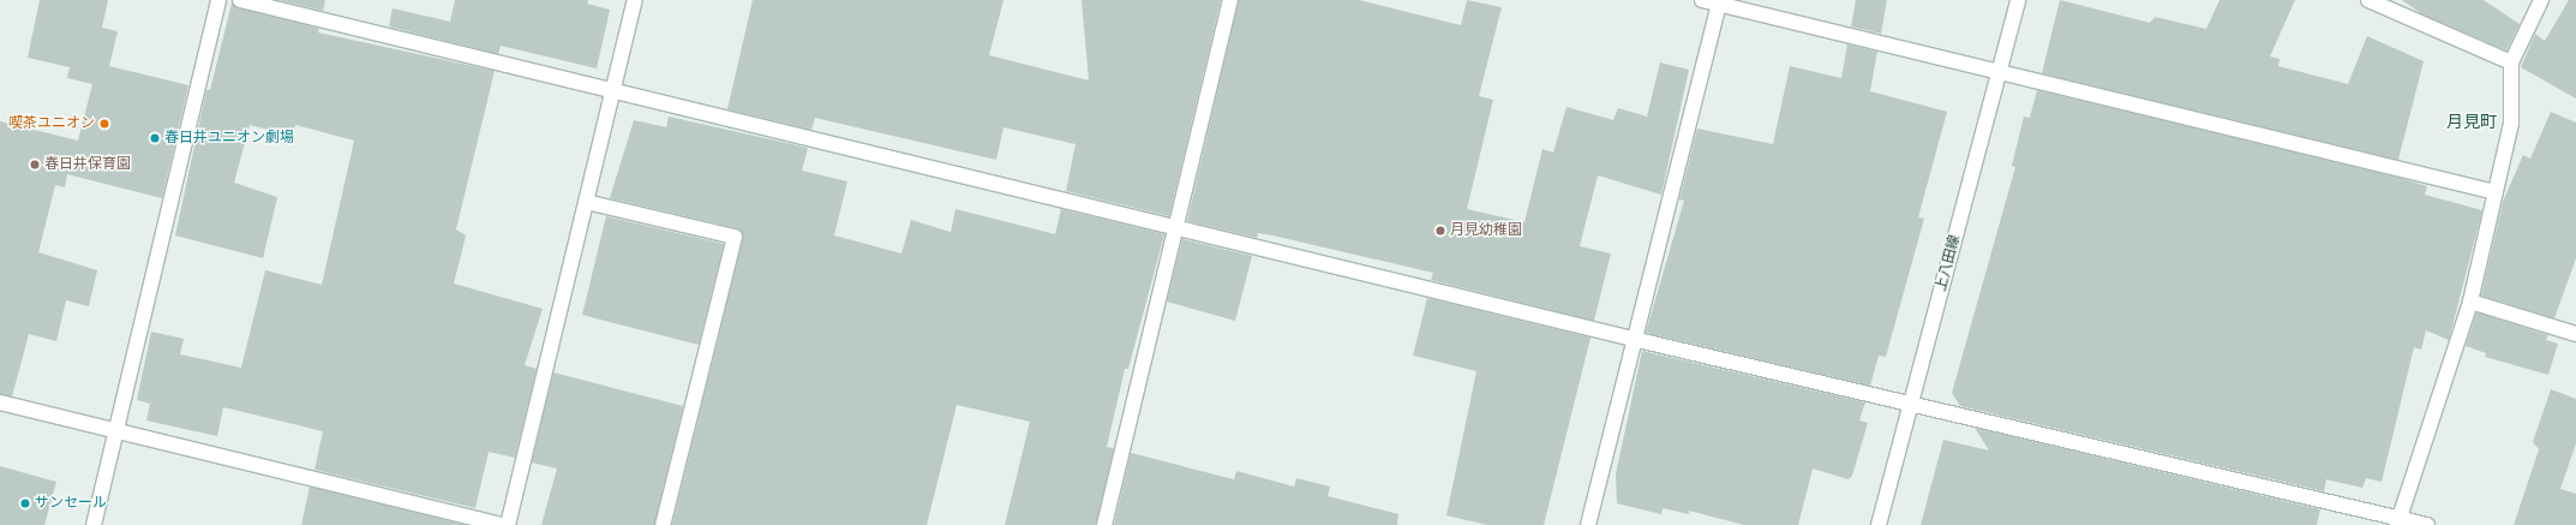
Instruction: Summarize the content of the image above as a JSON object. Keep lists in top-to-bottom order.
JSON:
{
  "streets": {
    "street": ["上八田線"]
  },
  "districts": ["月見町"],
  "places": [
    "喫茶ユニオン",
    "春日井ユニオン劇場",
    "春日井保育園",
    "月見幼稚園",
    "サンセール"
  ]
}
